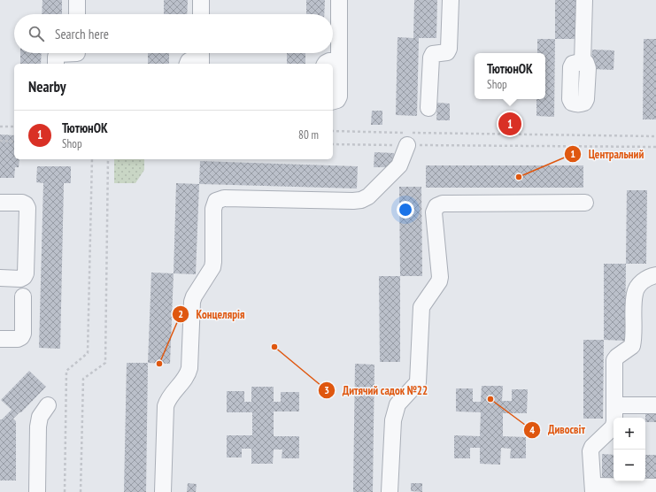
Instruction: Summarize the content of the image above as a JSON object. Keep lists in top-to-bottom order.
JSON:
{
  "places": [
    "Центральний",
    "Дитячий садок №22",
    "Концелярія",
    "Дивосвіт"
  ],
  "page": {
    "search": "Search here",
    "popup": ["ТютюнОК", "Shop"],
    "heading": "Nearby",
    "list": [
      {
        "mark": "1",
        "name": "ТютюнОК",
        "note": "Shop",
        "value": "80 m"
      }
    ],
    "pins": "1",
    "map_buttons": ["+", "−"]
  }
}
